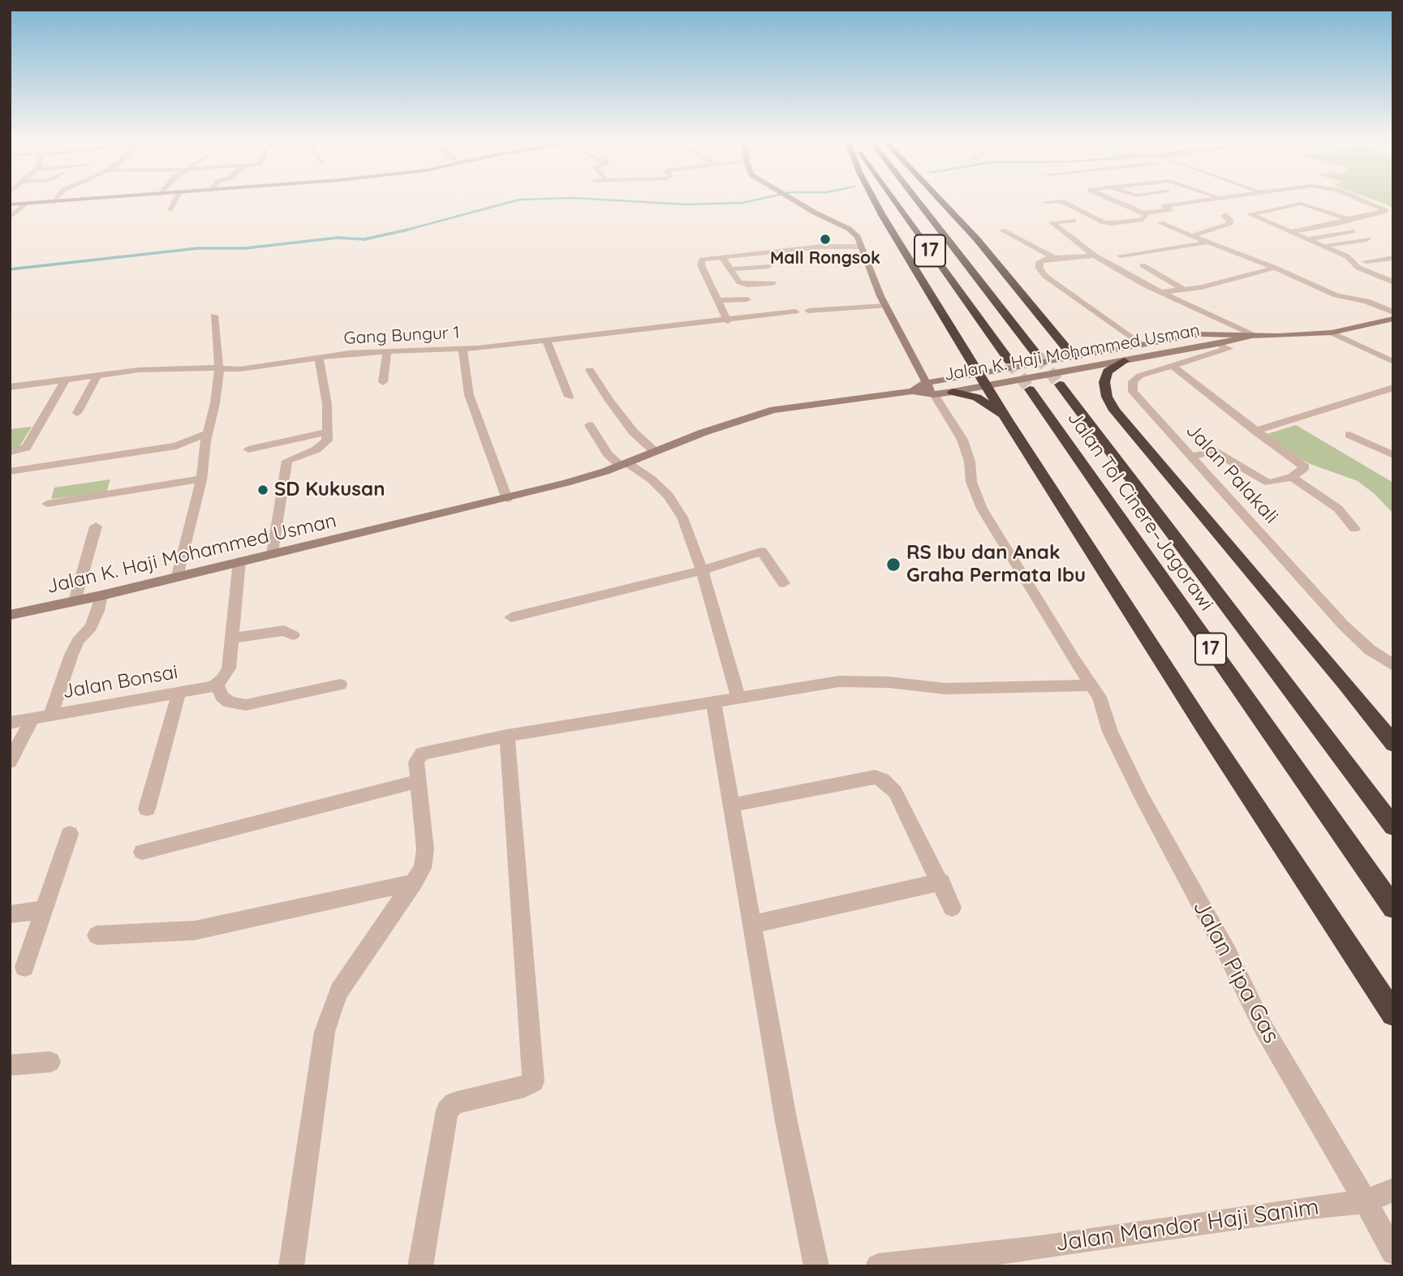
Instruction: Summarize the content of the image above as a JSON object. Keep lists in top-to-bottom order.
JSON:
{
  "streets": {
    "highway": ["17", "Jalan Tol Cinere–Jagorawi"],
    "street": [
      "Gang Bungur 1",
      "Jalan K. Haji Mohammed Usman",
      "Jalan Palakali",
      "Jalan Bonsai",
      "Jalan Pipa Gas",
      "Jalan Mandor Haji Sanim"
    ]
  },
  "crossings": [
    ["Jalan K. Haji Mohammed Usman", "Jalan Palakali"],
    ["Jalan K. Haji Mohammed Usman", "Jalan Pipa Gas"],
    ["Jalan Pipa Gas", "Jalan Mandor Haji Sanim"]
  ],
  "places": ["Mall Rongsok", "SD Kukusan", "RS Ibu dan Anak Graha Permata Ibu"]
}
